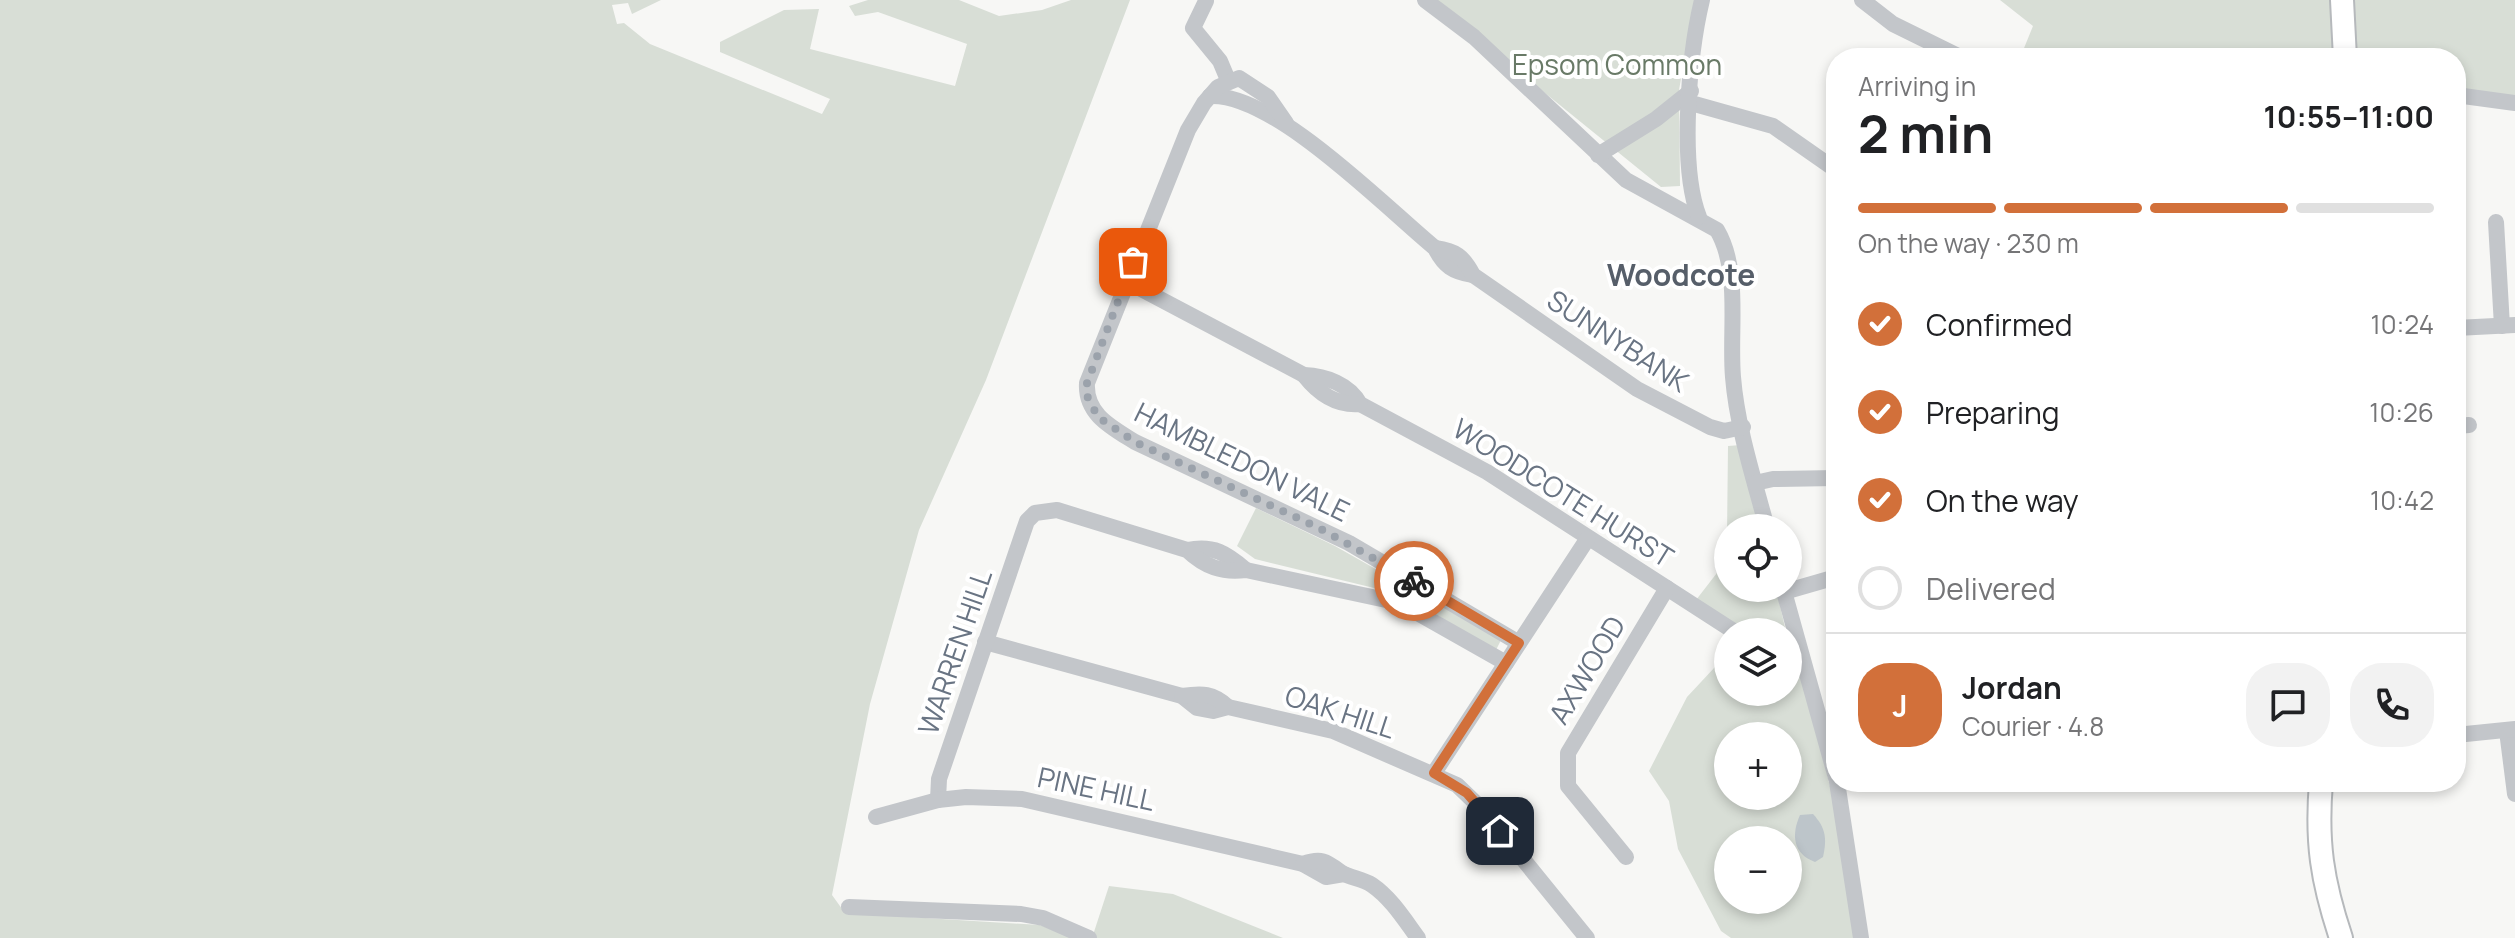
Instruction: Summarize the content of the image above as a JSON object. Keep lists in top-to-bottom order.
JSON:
{
  "streets": {
    "street": [
      "SUNNYBANK",
      "HAMBLEDON VALE",
      "WOODCOTE HURST",
      "WARREN HILL",
      "AXWOOD",
      "OAK HILL",
      "PINE HILL"
    ]
  },
  "crossings": [
    ["HAMBLEDON VALE", "WOODCOTE HURST"],
    ["WOODCOTE HURST", "AXWOOD"],
    ["WARREN HILL", "OAK HILL"],
    ["WARREN HILL", "PINE HILL"]
  ],
  "districts": ["Woodcote"],
  "parks": ["Epsom Common"],
  "page": {
    "heading": ["2 min", "Arriving in", "10:55–11:00"],
    "panel": ["Jordan", "Courier · 4.8"],
    "bar": "On the way · 230 m",
    "list": [
      ["Confirmed", "10:24"],
      ["Preparing", "10:26"],
      ["On the way", "10:42"],
      "Delivered"
    ],
    "map_buttons": ["+", "−"],
    "round": "J"
  }
}
